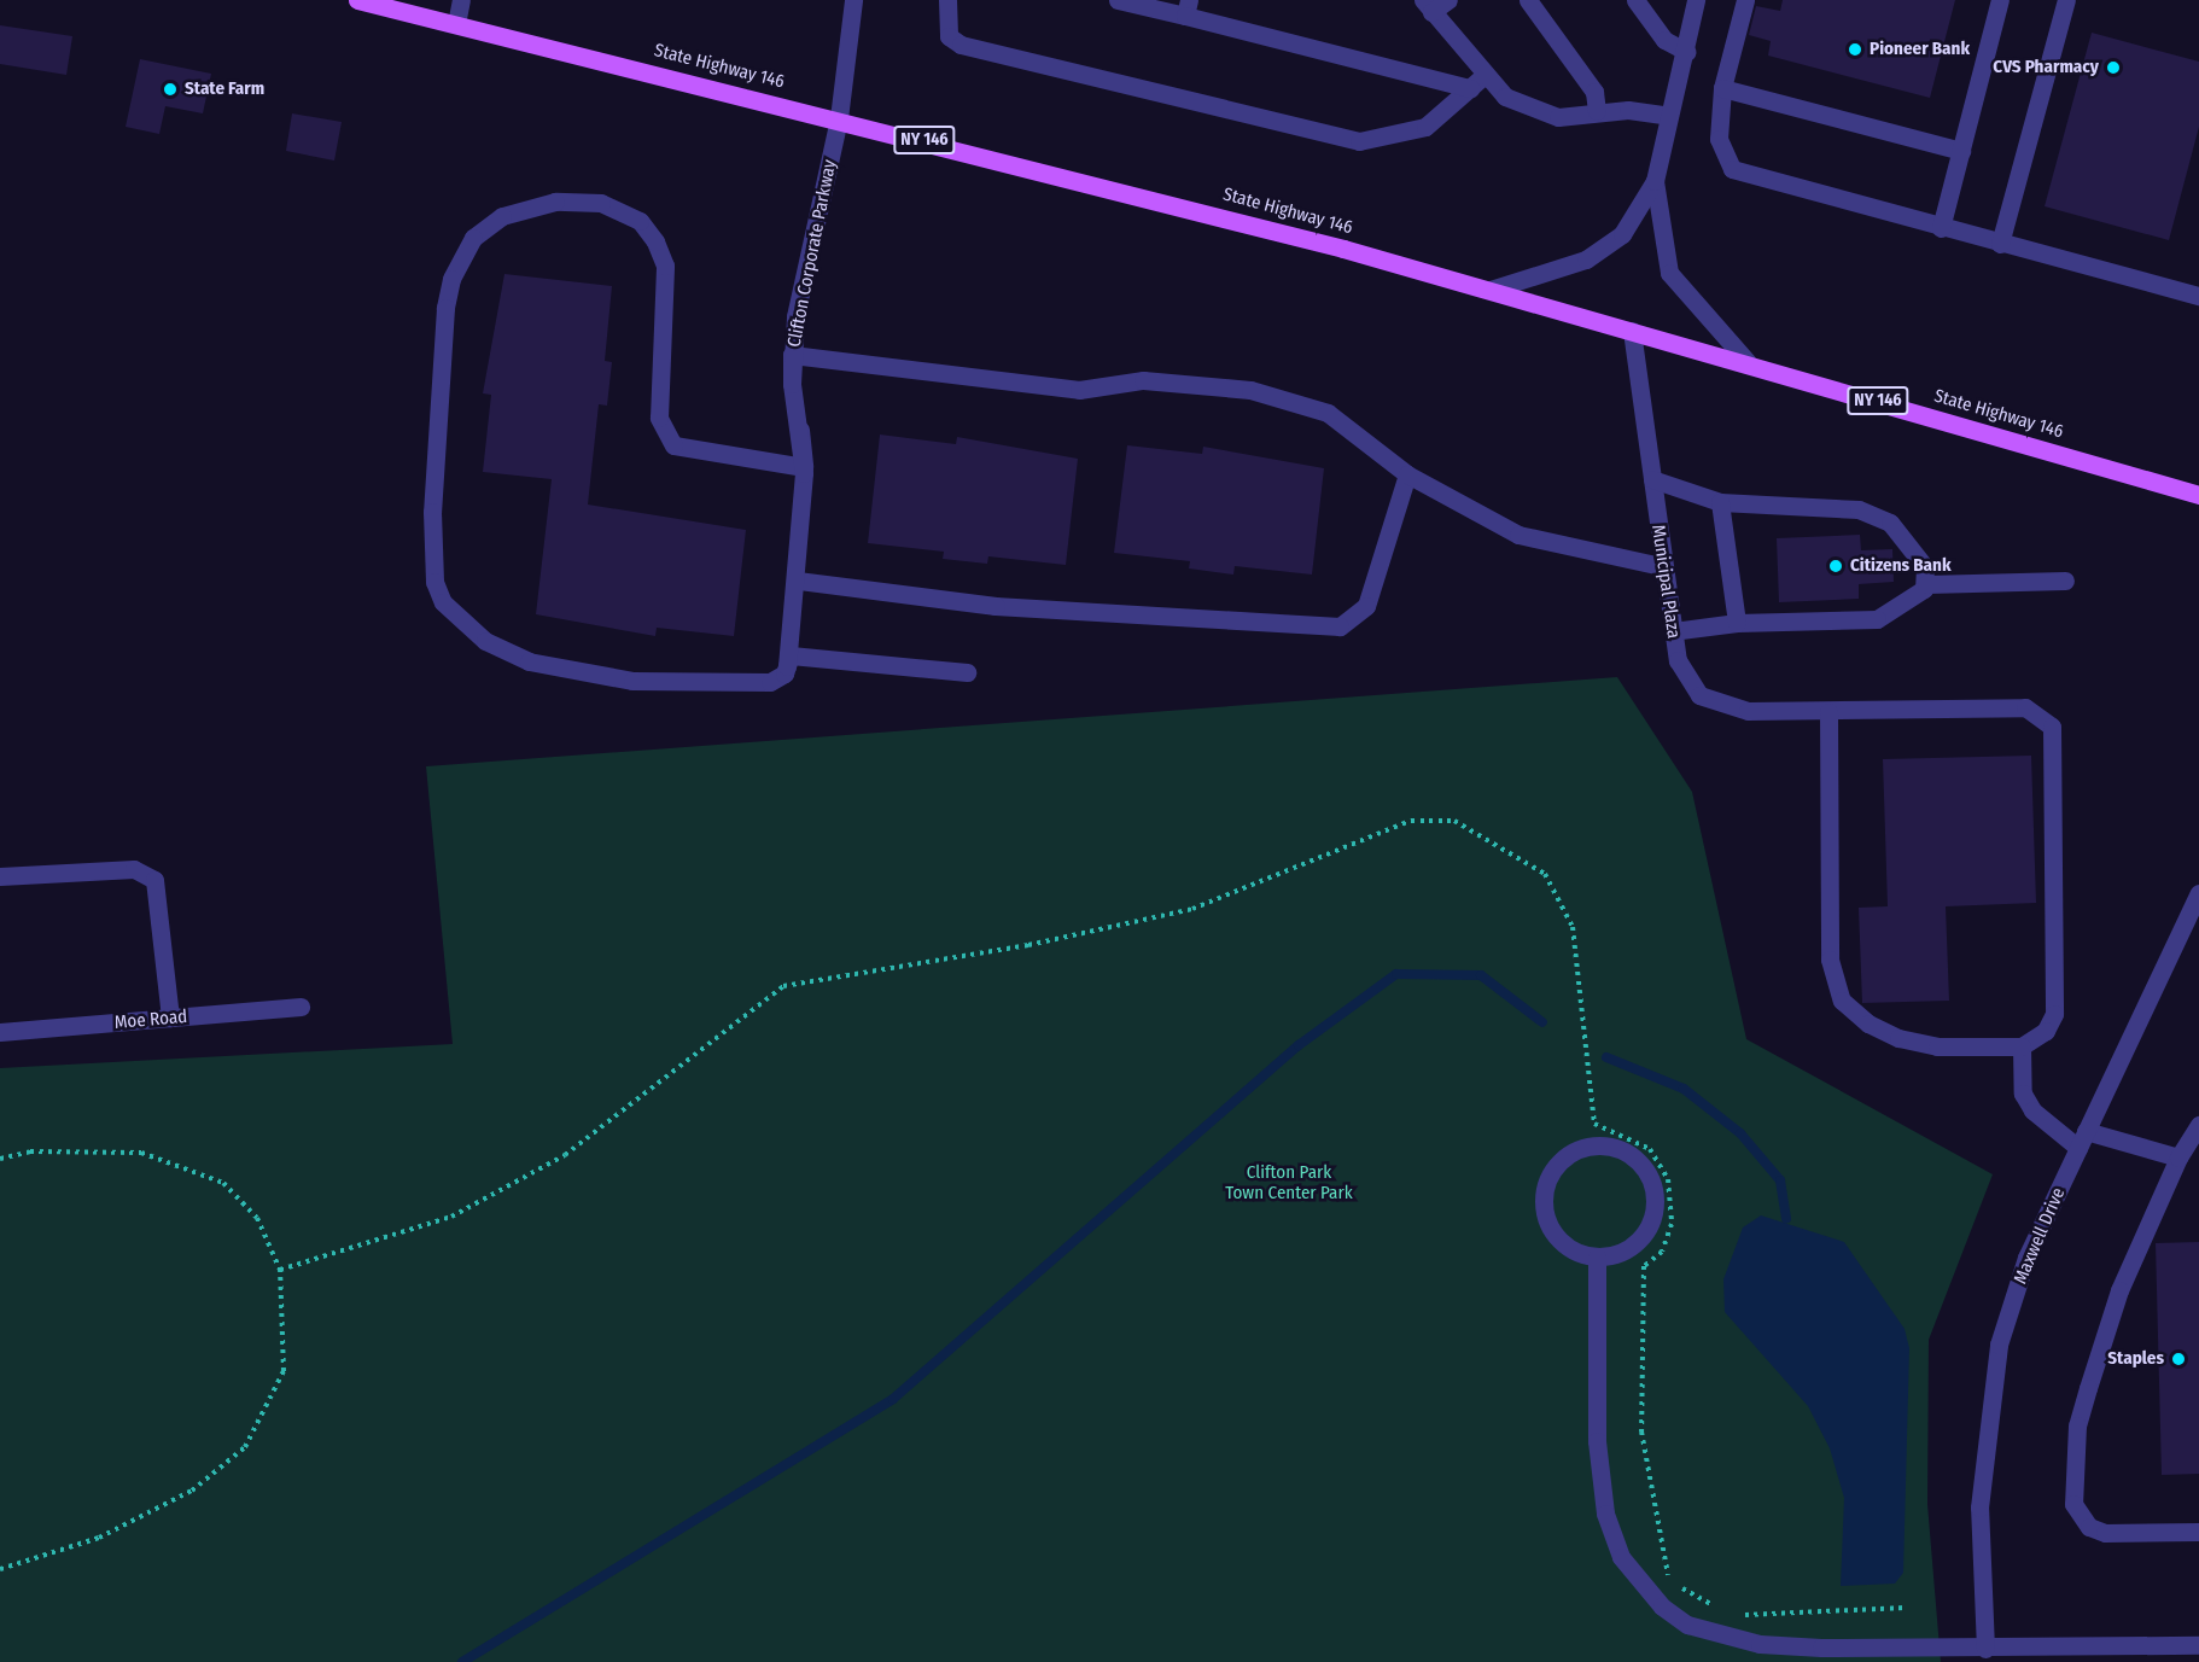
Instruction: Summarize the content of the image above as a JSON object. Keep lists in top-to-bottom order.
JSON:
{
  "streets": {
    "main road": ["State Highway 146", "NY 146"],
    "street": [
      "Clifton Corporate Parkway",
      "Municipal Plaza",
      "Moe Road",
      "Maxwell Drive"
    ]
  },
  "crossings": [
    ["State Highway 146", "Clifton Corporate Parkway"],
    ["State Highway 146", "Municipal Plaza"]
  ],
  "parks": ["Clifton Park Town Center Park"],
  "places": [
    "Pioneer Bank",
    "CVS Pharmacy",
    "State Farm",
    "Citizens Bank",
    "Staples"
  ]
}
